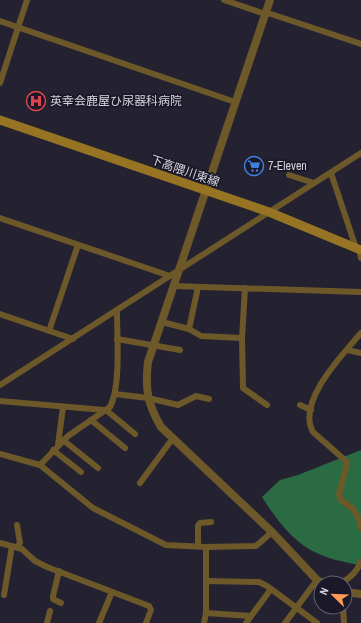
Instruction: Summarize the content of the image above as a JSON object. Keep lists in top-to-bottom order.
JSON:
{
  "streets": {
    "main road": ["下高隈川東線"]
  },
  "places": {
    "hospital": ["英幸会鹿屋ひ尿器科病院"],
    "supermarket": ["7-Eleven"]
  },
  "north": "top left"
}
